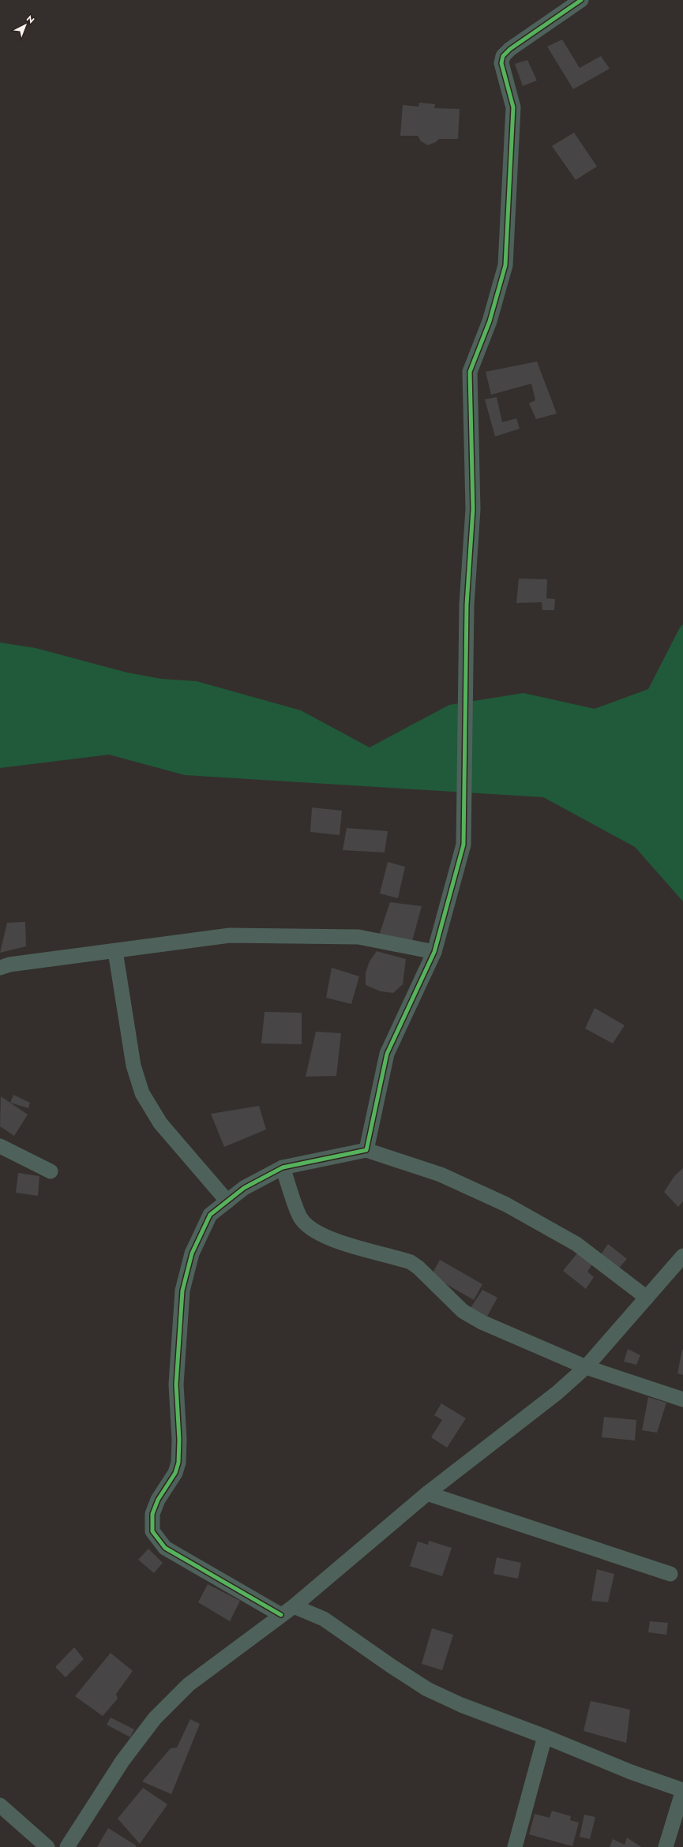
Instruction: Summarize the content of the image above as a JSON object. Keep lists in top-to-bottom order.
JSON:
{
  "north": "top right"
}
